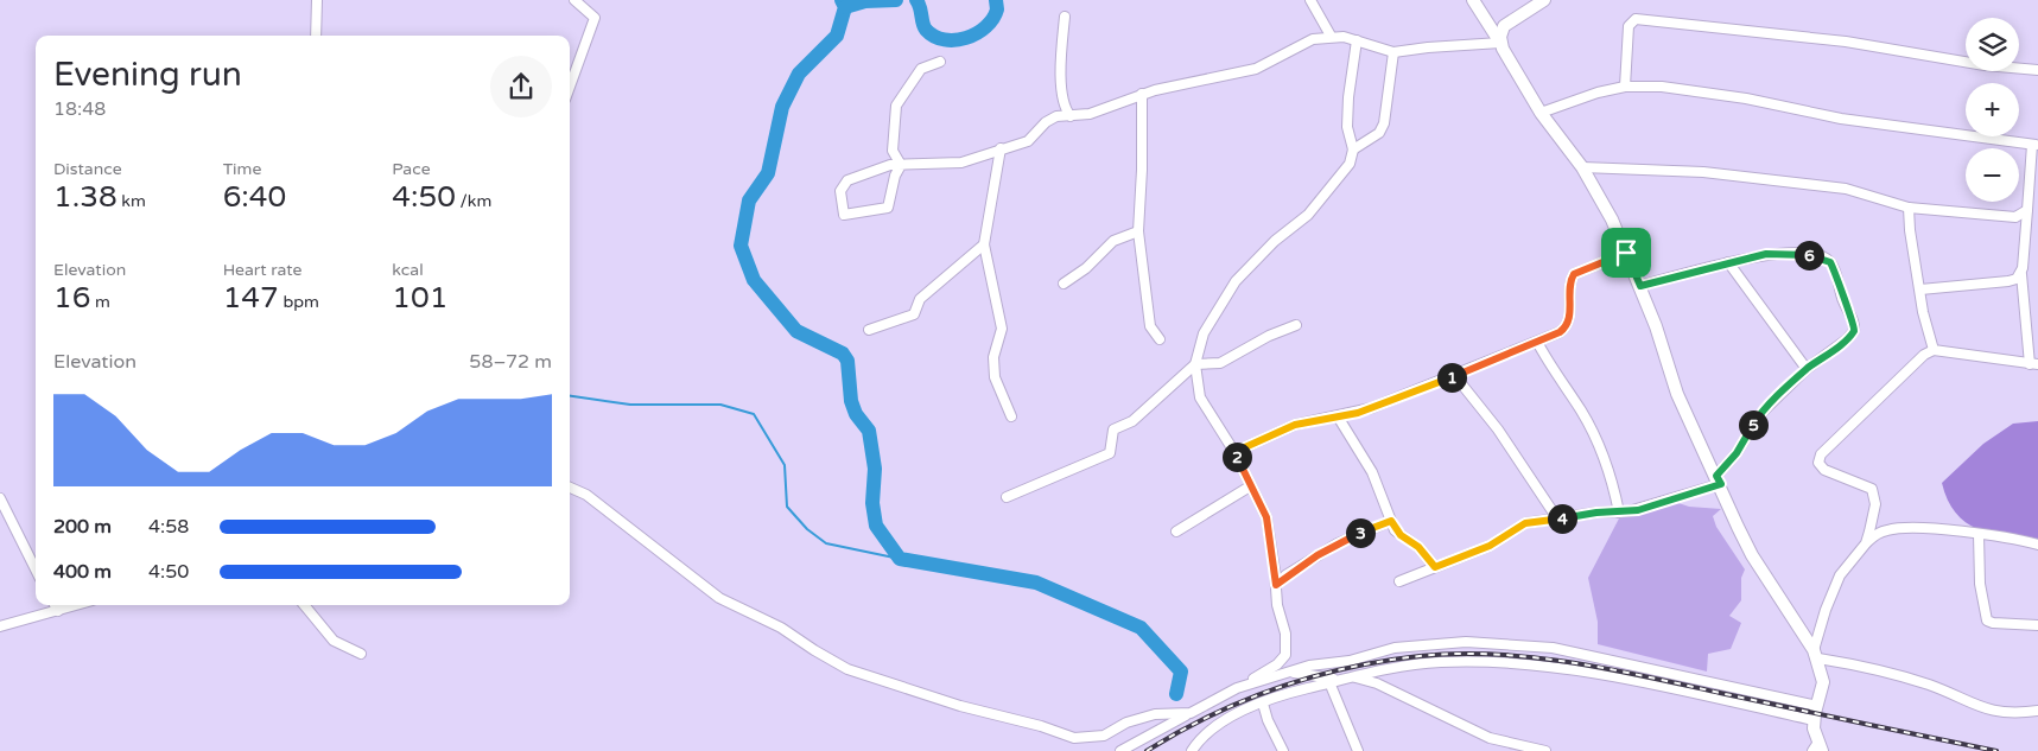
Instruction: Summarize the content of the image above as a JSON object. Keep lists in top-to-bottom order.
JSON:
{
  "page": {
    "map_buttons": ["+", "−"],
    "heading": ["Evening run", "18:48"],
    "stats": [
      ["Distance", "1.38 km"],
      ["Time", "6:40"],
      ["Pace", "4:50 /km"],
      ["Elevation", "16 m"],
      ["Heart rate", "147 bpm"],
      ["kcal", "101"]
    ],
    "pins": [
      "6",
      "1",
      "5",
      "2",
      "4",
      "3"
    ],
    "chart": ["Elevation", "58–72 m"],
    "list": [
      {
        "name": "200 m",
        "note": "4:58"
      },
      {
        "name": "400 m",
        "note": "4:50"
      }
    ]
  }
}
